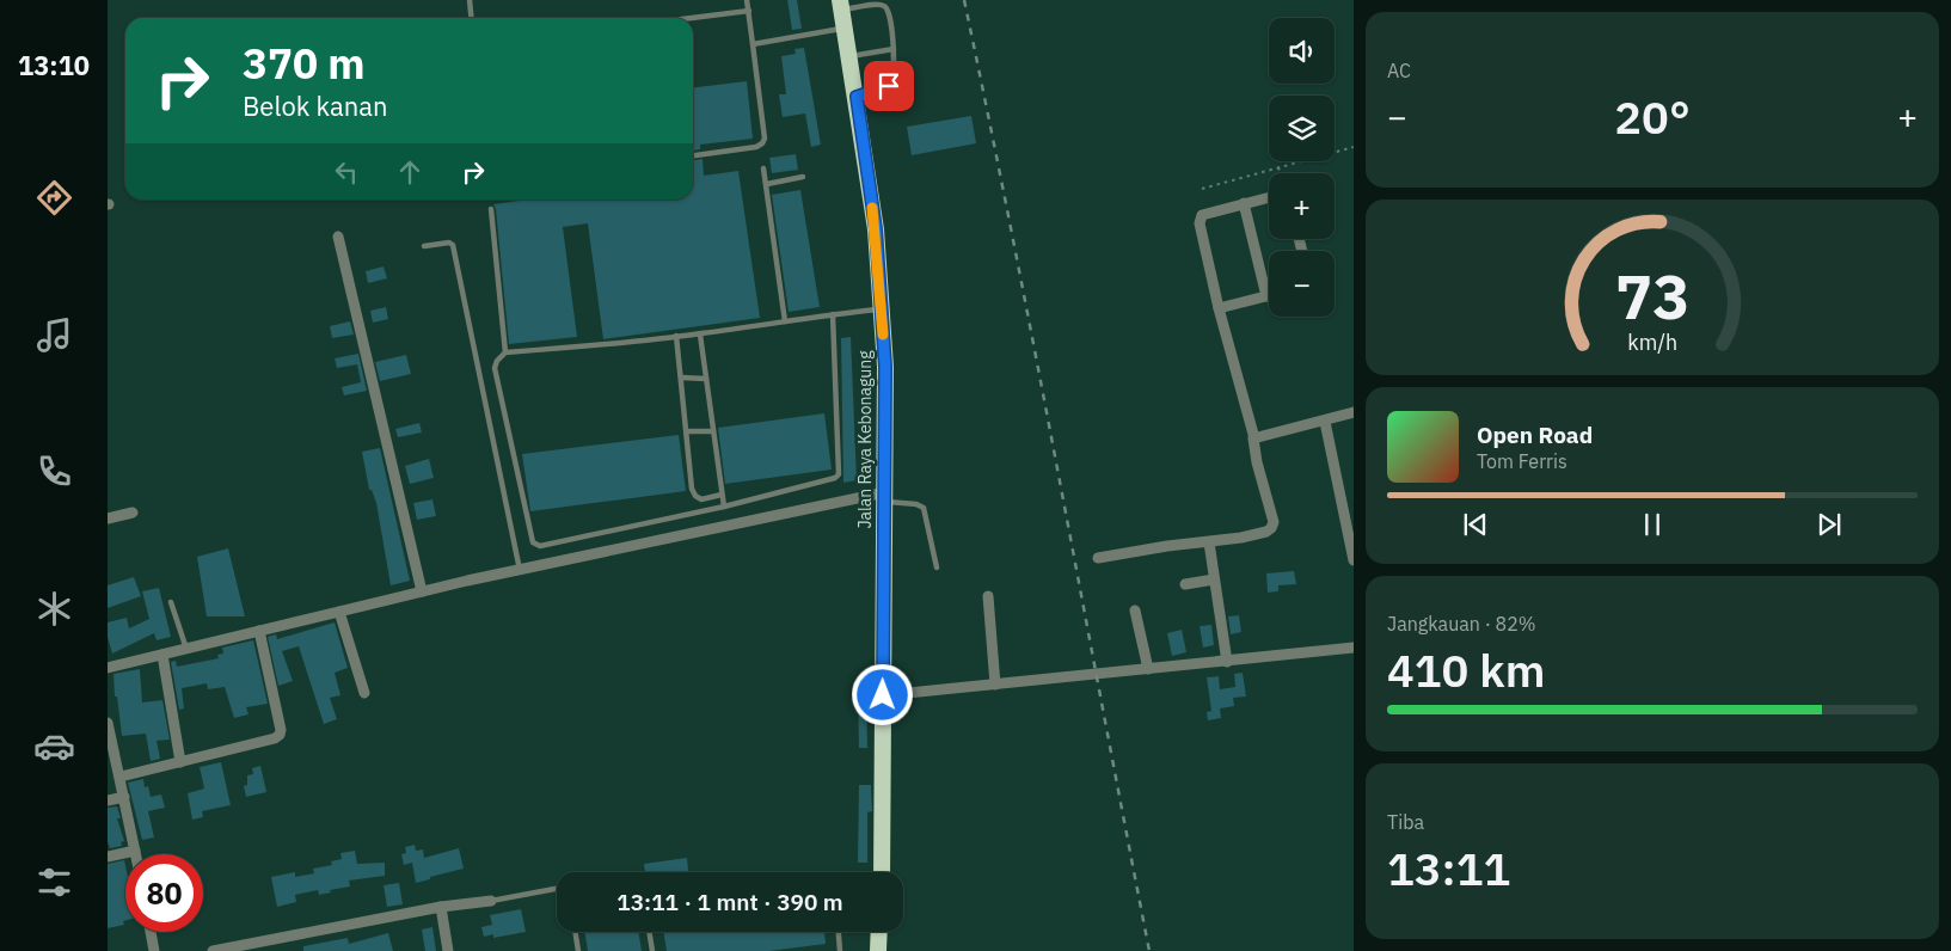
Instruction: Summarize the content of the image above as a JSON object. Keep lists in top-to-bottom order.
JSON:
{
  "streets": {
    "highway": ["Jalan Raya Kebonagung"]
  },
  "page": {
    "tabs": "13:10",
    "tile": [
      "AC",
      ["Jangkauan · 82%", "410 km"],
      ["Tiba", "13:11"]
    ],
    "map_buttons": ["+", "−"],
    "turn": ["370 m", "Belok kanan"],
    "heat": ["−", "20°", "+"],
    "song": ["Open Road", "Tom Ferris"],
    "limit": "80",
    "trip": "13:11 · 1 mnt · 390 m",
    "gauge": ["73", "km/h"]
  }
}
